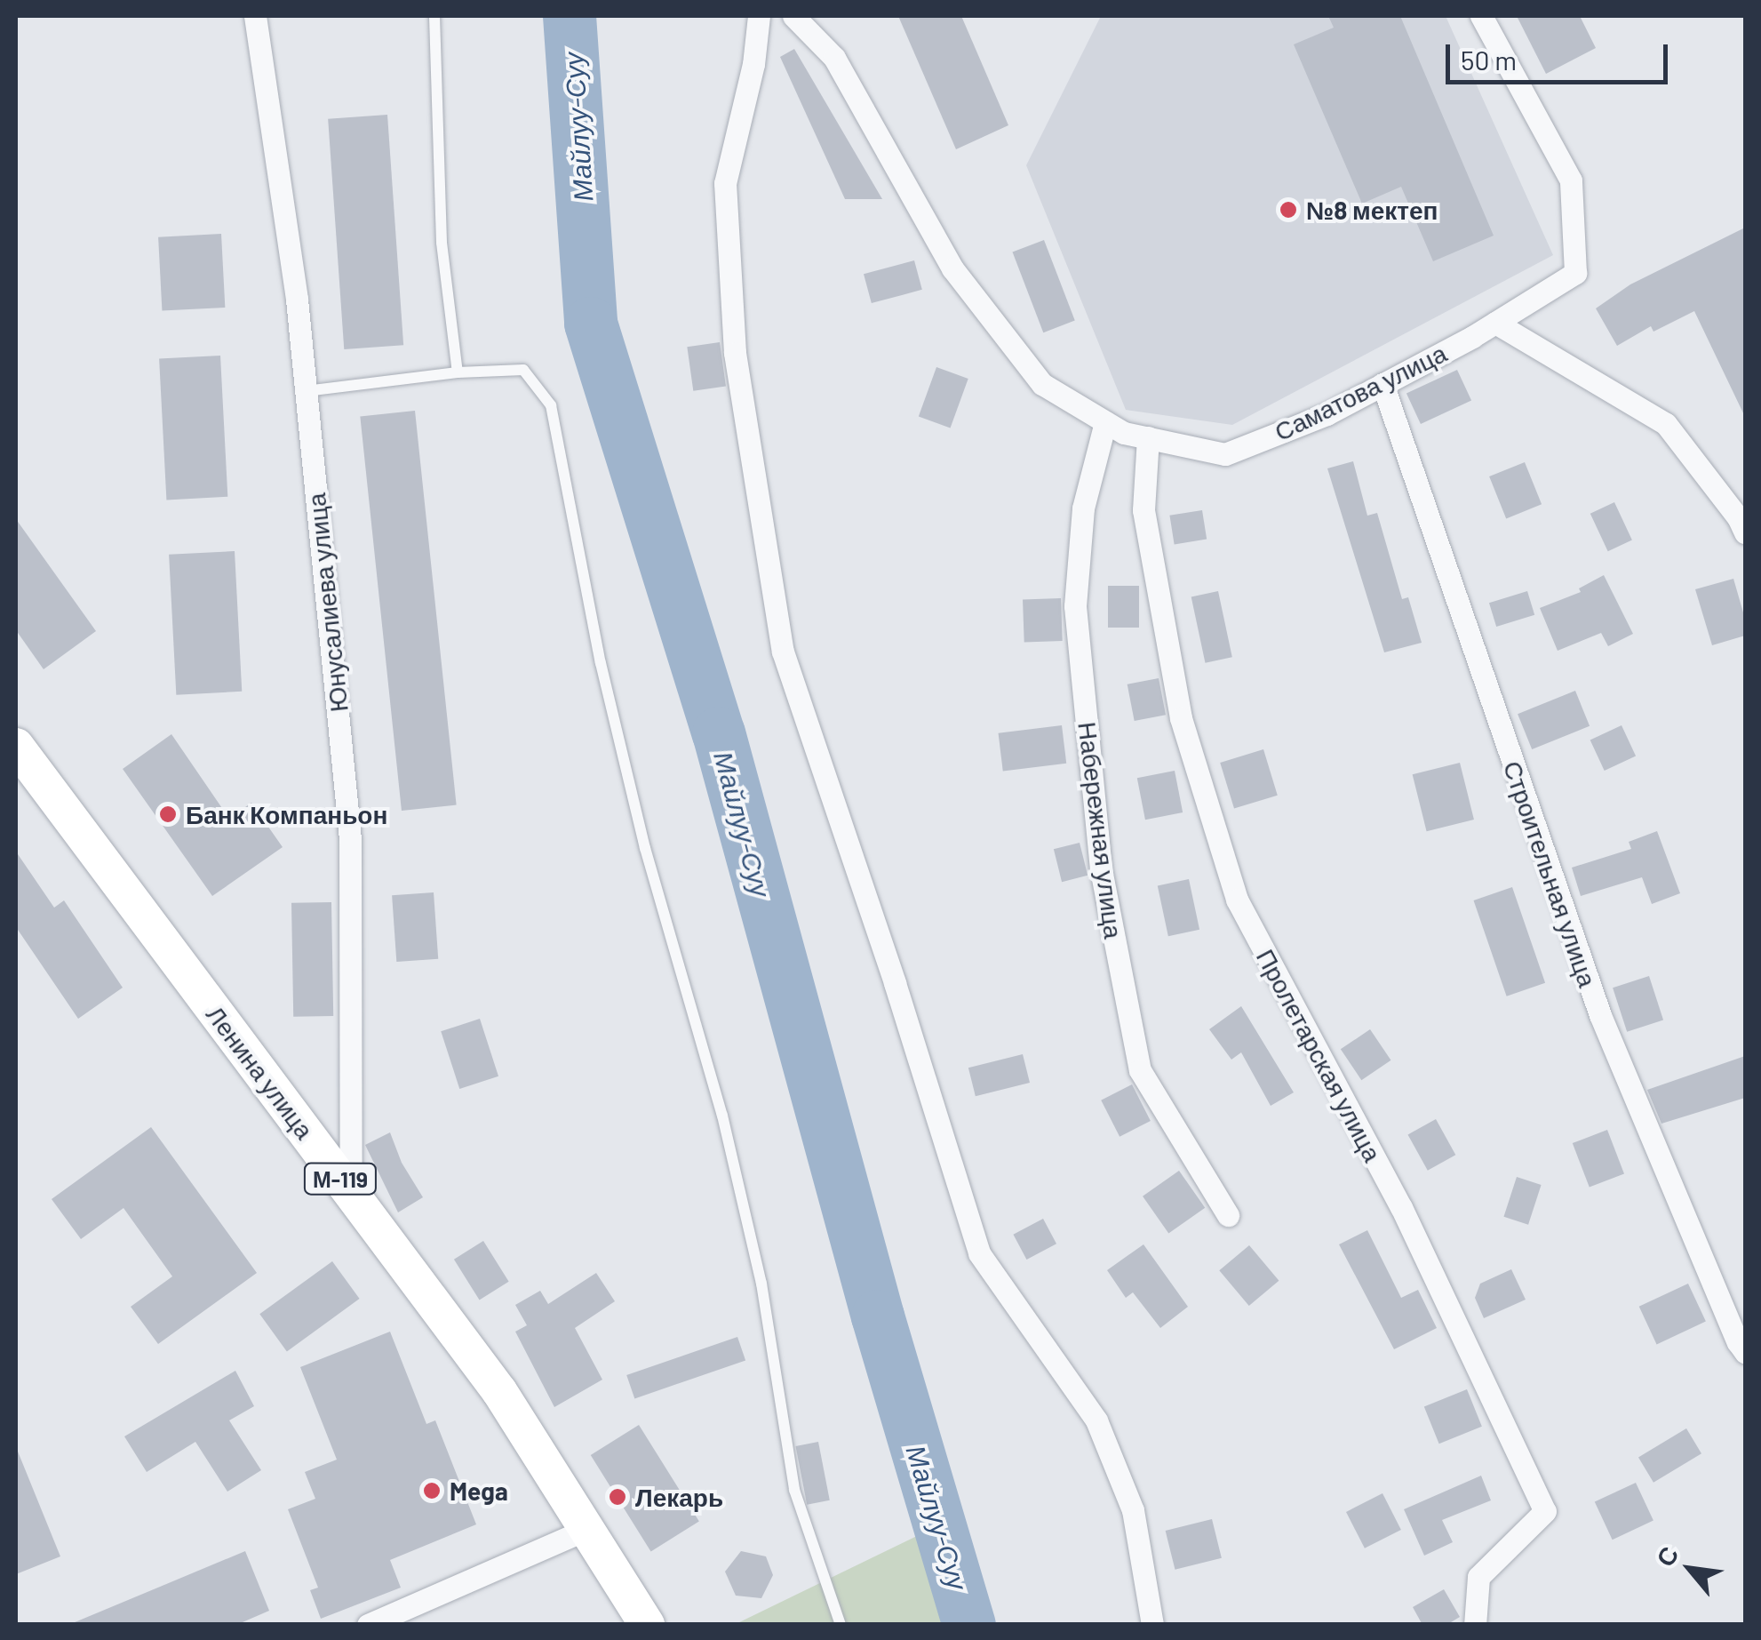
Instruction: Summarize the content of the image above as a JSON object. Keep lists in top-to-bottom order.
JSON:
{
  "streets": {
    "main road": ["Ленина улица", "М-119"],
    "street": [
      "Саматова улица",
      "Юнусалиева улица",
      "Набережная улица",
      "Строительная улица",
      "Пролетарская улица"
    ]
  },
  "crossings": [
    ["Саматова улица", "Набережная улица"],
    ["Саматова улица", "Строительная улица"],
    ["Саматова улица", "Пролетарская улица"],
    ["Юнусалиева улица", "Ленина улица"]
  ],
  "water": ["Майлуу-Суу"],
  "places": [
    "№8 мектеп",
    "Банк Компаньон",
    "Mega",
    "Лекарь"
  ],
  "scale_bar": "50 m",
  "north": "top left"
}
